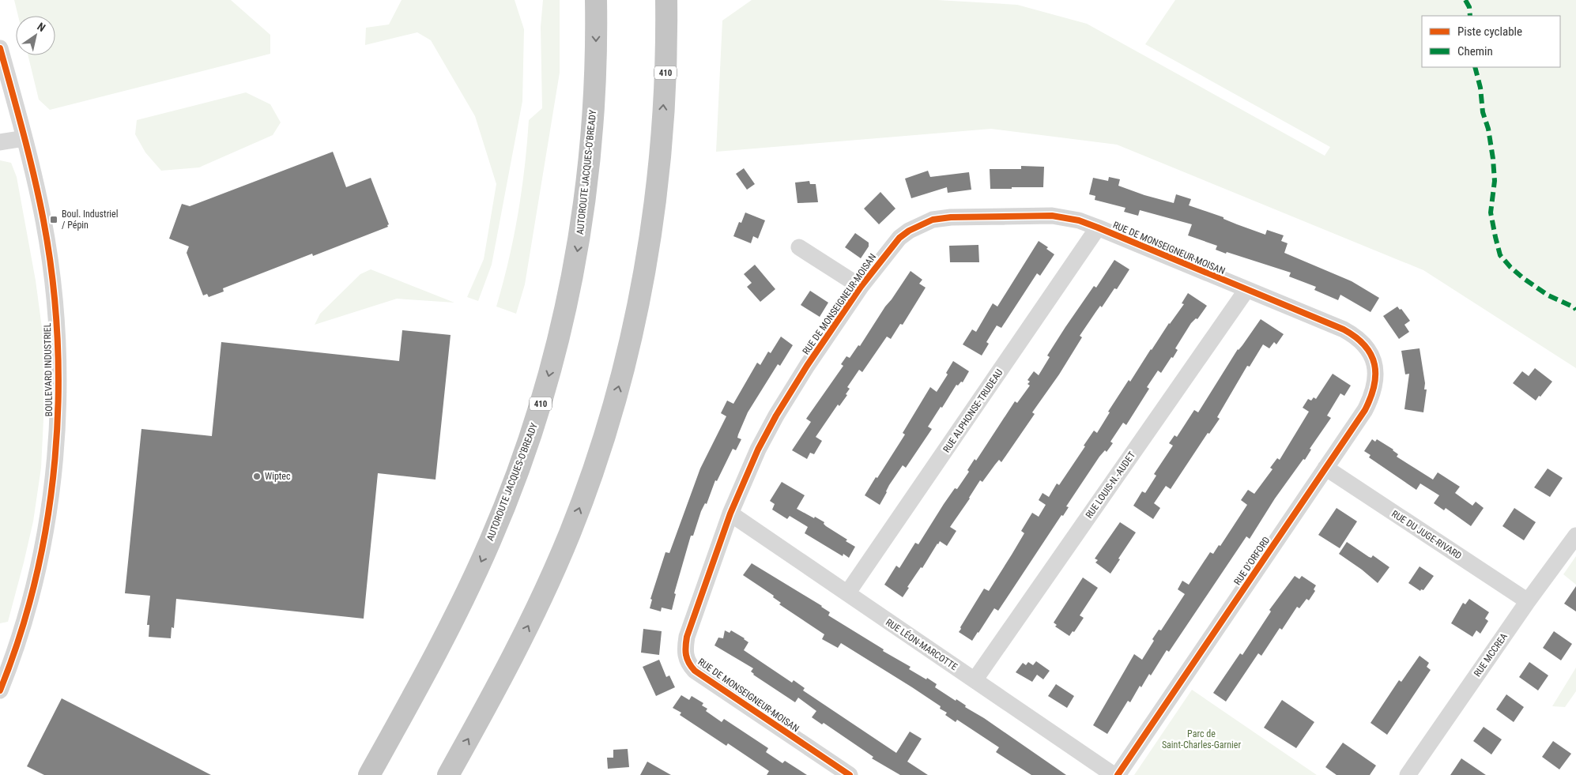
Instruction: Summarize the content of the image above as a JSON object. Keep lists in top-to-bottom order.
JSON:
{
  "streets": {
    "highway": ["410", "AUTOROUTE JACQUES-O'BREADY"],
    "street": [
      "RUE DE MONSEIGNEUR-MOISAN",
      "BOULEVARD INDUSTRIEL",
      "RUE ALPHONSE-TRUDEAU",
      "RUE LOUIS-N.-AUDET",
      "RUE DU JUGE-RIVARD",
      "RUE D'ORFORD",
      "RUE LÉON-MARCOTTE",
      "RUE MCCREA"
    ]
  },
  "crossings": [
    ["RUE DE MONSEIGNEUR-MOISAN", "RUE ALPHONSE-TRUDEAU"],
    ["RUE DE MONSEIGNEUR-MOISAN", "RUE LOUIS-N.-AUDET"],
    ["RUE DE MONSEIGNEUR-MOISAN", "RUE D'ORFORD"],
    ["RUE DE MONSEIGNEUR-MOISAN", "RUE LÉON-MARCOTTE"],
    ["RUE ALPHONSE-TRUDEAU", "RUE LÉON-MARCOTTE"],
    ["RUE LOUIS-N.-AUDET", "RUE LÉON-MARCOTTE"],
    ["RUE DU JUGE-RIVARD", "RUE D'ORFORD"],
    ["RUE DU JUGE-RIVARD", "RUE MCCREA"]
  ],
  "parks": ["Parc de Saint-Charles-Garnier"],
  "places": {
    "transit": ["Boul. Industriel / Pépin"],
    "other": ["Wiptec"]
  },
  "legend": ["Piste cyclable", "Chemin"],
  "north": "top right"
}
